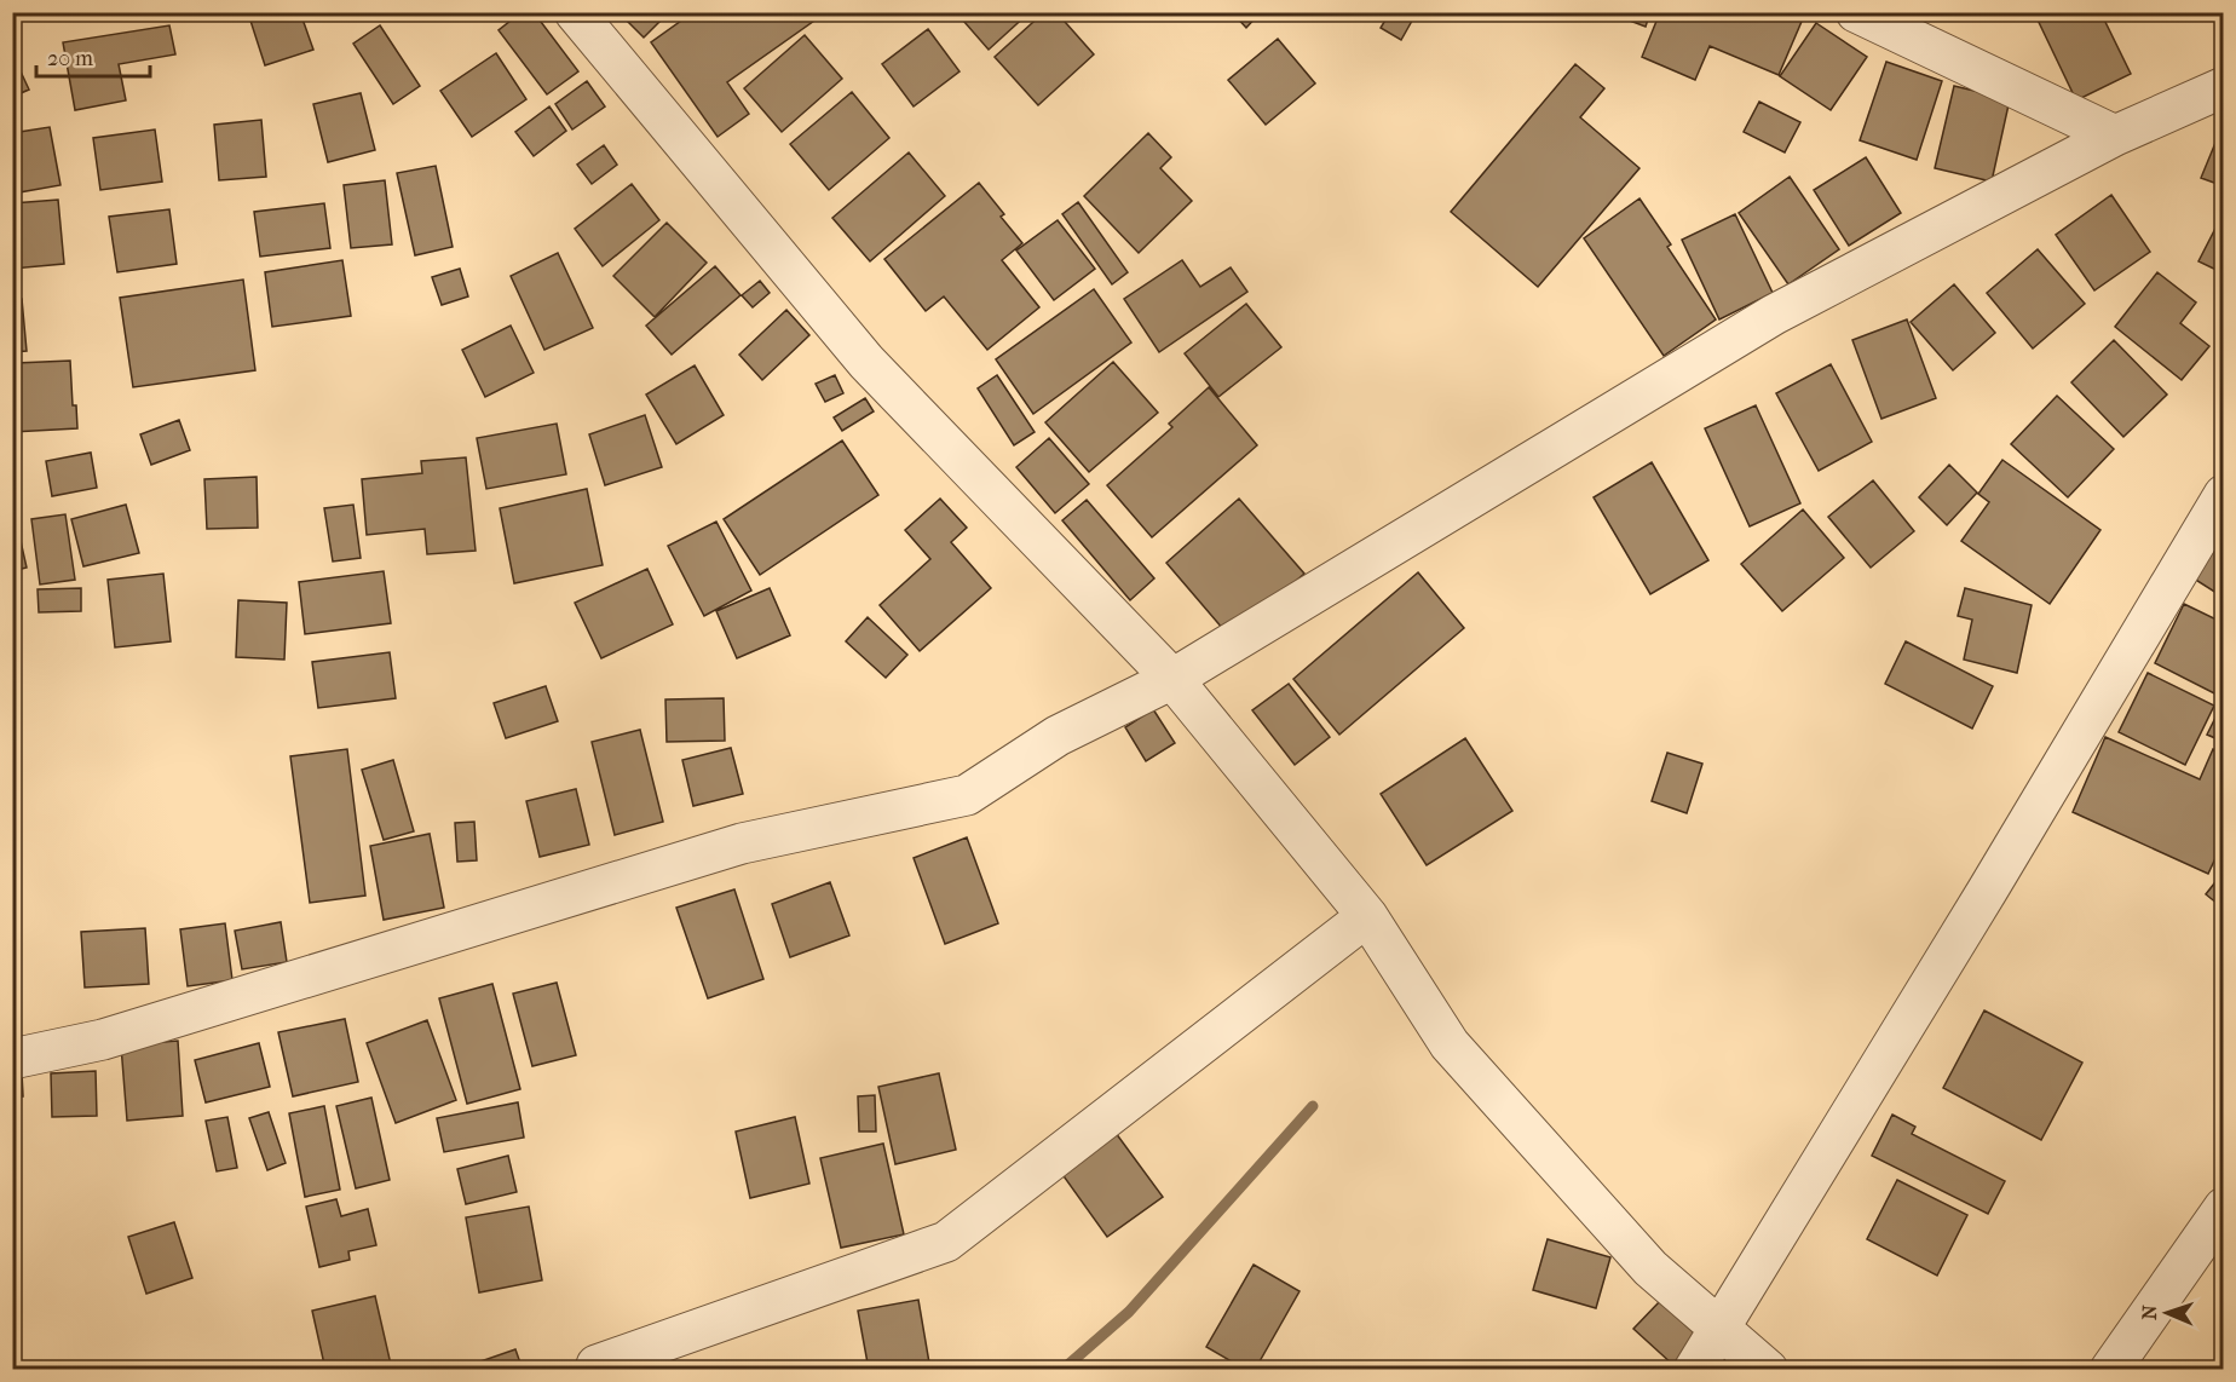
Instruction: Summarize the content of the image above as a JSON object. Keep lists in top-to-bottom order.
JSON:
{
  "scale_bar": "20 m",
  "north": "left"
}
